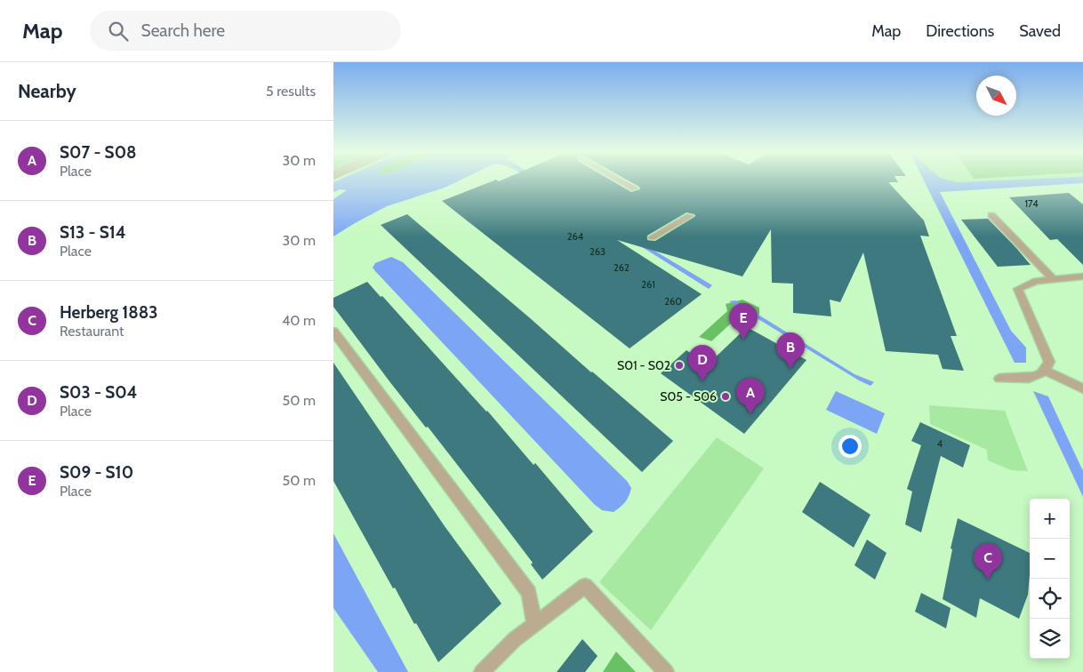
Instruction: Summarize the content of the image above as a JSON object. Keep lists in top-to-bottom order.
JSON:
{
  "places": ["S01 - S02", "S05 - S06"],
  "house_numbers": [
    "174",
    "264",
    "263",
    "262",
    "261",
    "260",
    "4"
  ],
  "north": "bottom right",
  "page": {
    "header": "Map",
    "search": "Search here",
    "nav": ["Map", "Directions", "Saved"],
    "heading": ["Nearby", "5 results"],
    "list": [
      {
        "mark": "A",
        "name": "S07 - S08",
        "note": "Place",
        "value": "30 m"
      },
      {
        "mark": "B",
        "name": "S13 - S14",
        "note": "Place",
        "value": "30 m"
      },
      {
        "mark": "C",
        "name": "Herberg 1883",
        "note": "Restaurant",
        "value": "40 m"
      },
      {
        "mark": "D",
        "name": "S03 - S04",
        "note": "Place",
        "value": "50 m"
      },
      {
        "mark": "E",
        "name": "S09 - S10",
        "note": "Place",
        "value": "50 m"
      }
    ],
    "pins": [
      "E",
      "B",
      "D",
      "A",
      "C"
    ],
    "map_buttons": ["+", "−"]
  }
}
